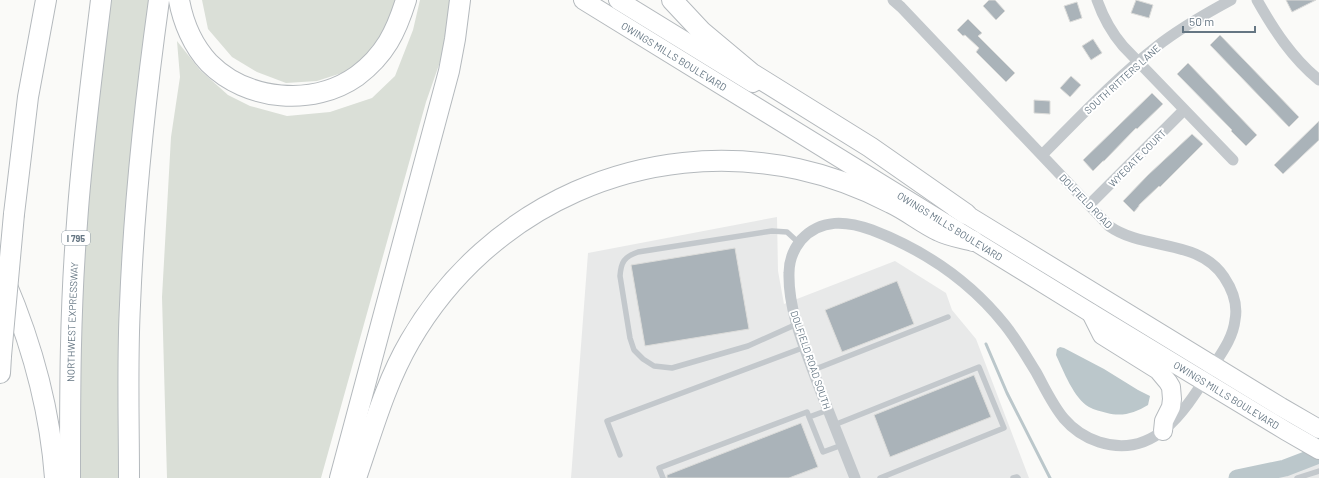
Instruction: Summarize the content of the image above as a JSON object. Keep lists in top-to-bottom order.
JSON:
{
  "streets": {
    "highway": ["I 795", "NORTHWEST EXPRESSWAY"],
    "main road": ["OWINGS MILLS BOULEVARD"],
    "street": [
      "SOUTH RITTERS LANE",
      "WYEGATE COURT",
      "DOLFIELD ROAD",
      "DOLFIELD ROAD SOUTH"
    ]
  },
  "crossings": [
    ["OWINGS MILLS BOULEVARD", "DOLFIELD ROAD"],
    ["OWINGS MILLS BOULEVARD", "DOLFIELD ROAD SOUTH"],
    ["SOUTH RITTERS LANE", "DOLFIELD ROAD"],
    ["WYEGATE COURT", "DOLFIELD ROAD"],
    ["DOLFIELD ROAD", "DOLFIELD ROAD SOUTH"]
  ],
  "scale_bar": "50 m"
}
